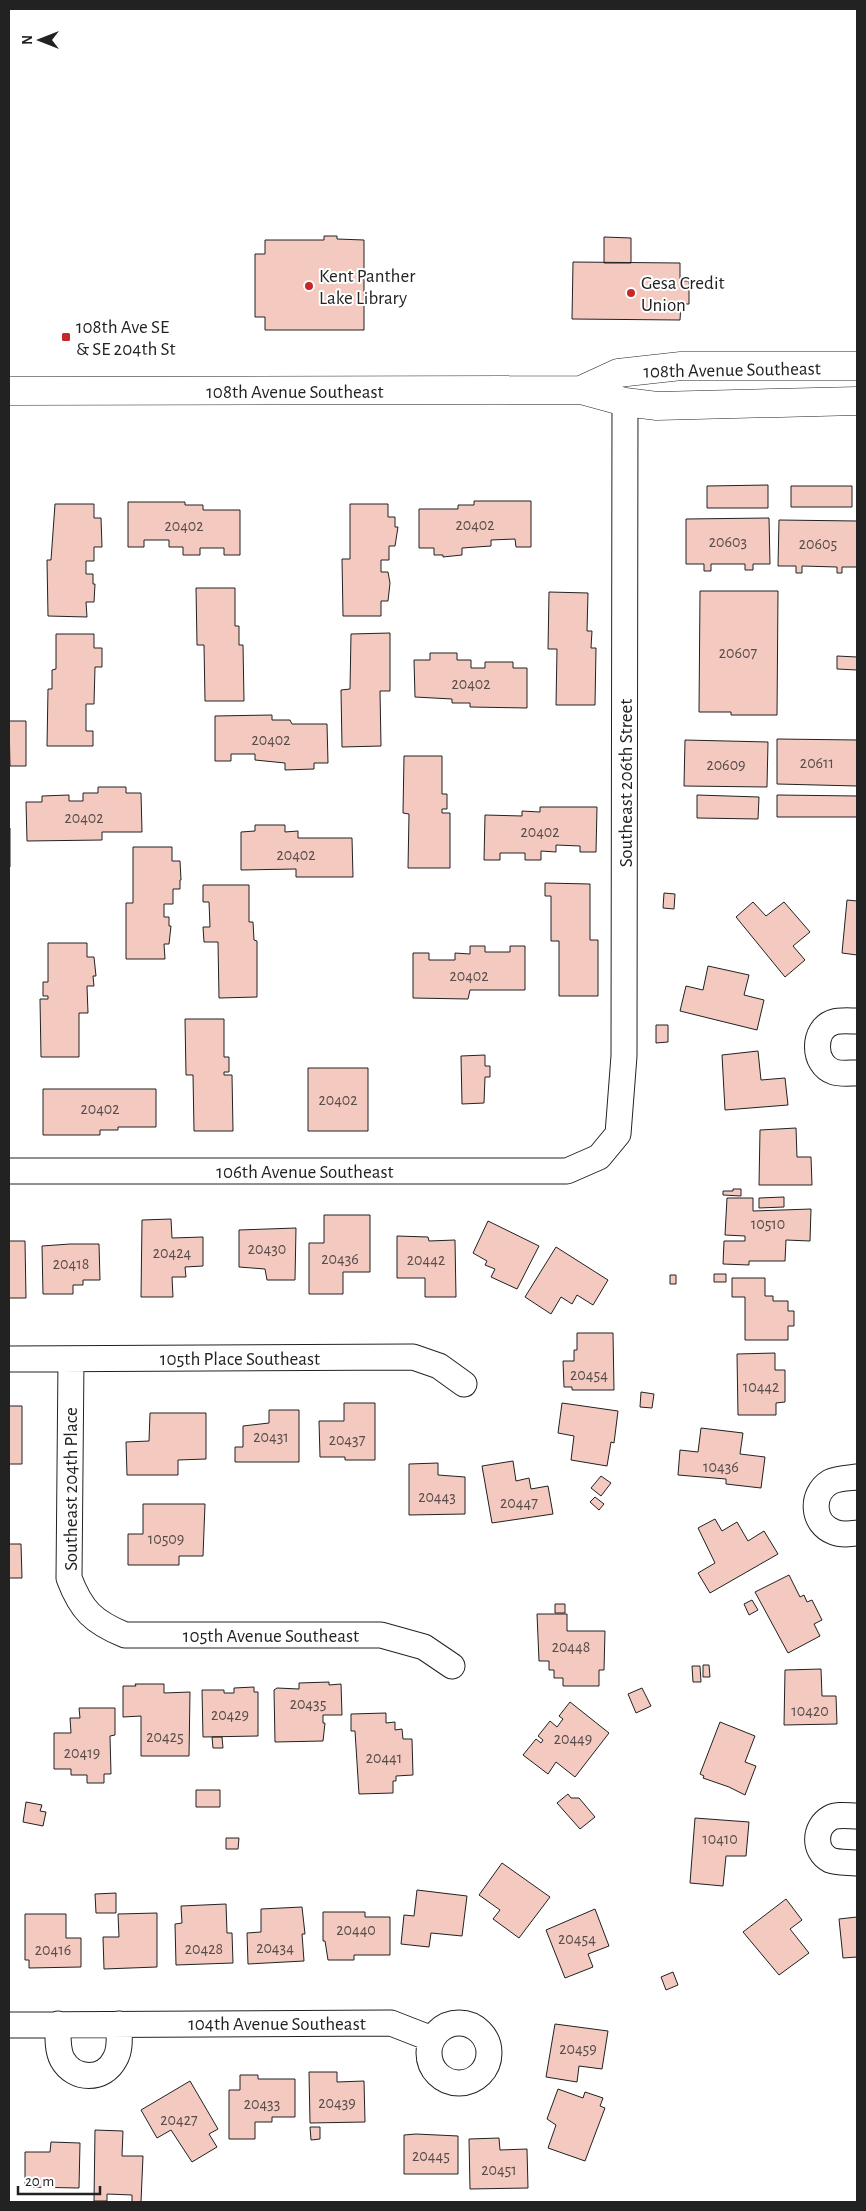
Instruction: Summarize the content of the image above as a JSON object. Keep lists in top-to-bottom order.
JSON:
{
  "streets": {
    "main road": ["108th Avenue Southeast"],
    "street": [
      "Southeast 206th Street",
      "106th Avenue Southeast",
      "105th Place Southeast",
      "Southeast 204th Place",
      "105th Avenue Southeast",
      "104th Avenue Southeast"
    ]
  },
  "crossings": [
    ["108th Avenue Southeast", "Southeast 206th Street"],
    ["Southeast 206th Street", "106th Avenue Southeast"],
    ["105th Place Southeast", "Southeast 204th Place"],
    ["Southeast 204th Place", "105th Avenue Southeast"]
  ],
  "places": {
    "other": ["Kent Panther Lake Library", "Gesa Credit Union"],
    "transit": ["108th Ave SE & SE 204th St"]
  },
  "house_numbers": [
    "20402",
    "20402",
    "20603",
    "20605",
    "20607",
    "20402",
    "20402",
    "20611",
    "20609",
    "20402",
    "20402",
    "20402",
    "20402",
    "20402",
    "20402",
    "10510",
    "20430",
    "20424",
    "20436",
    "20442",
    "20418",
    "20454",
    "10442",
    "20431",
    "20437",
    "10436",
    "20443",
    "20447",
    "10509",
    "20448",
    "20435",
    "10420",
    "20429",
    "20425",
    "20449",
    "20419",
    "20441",
    "10410",
    "20440",
    "20454",
    "20434",
    "20428",
    "20416",
    "20459",
    "20439",
    "20433",
    "20427",
    "20445",
    "20451"
  ],
  "scale_bar": "20 m",
  "north": "left"
}
